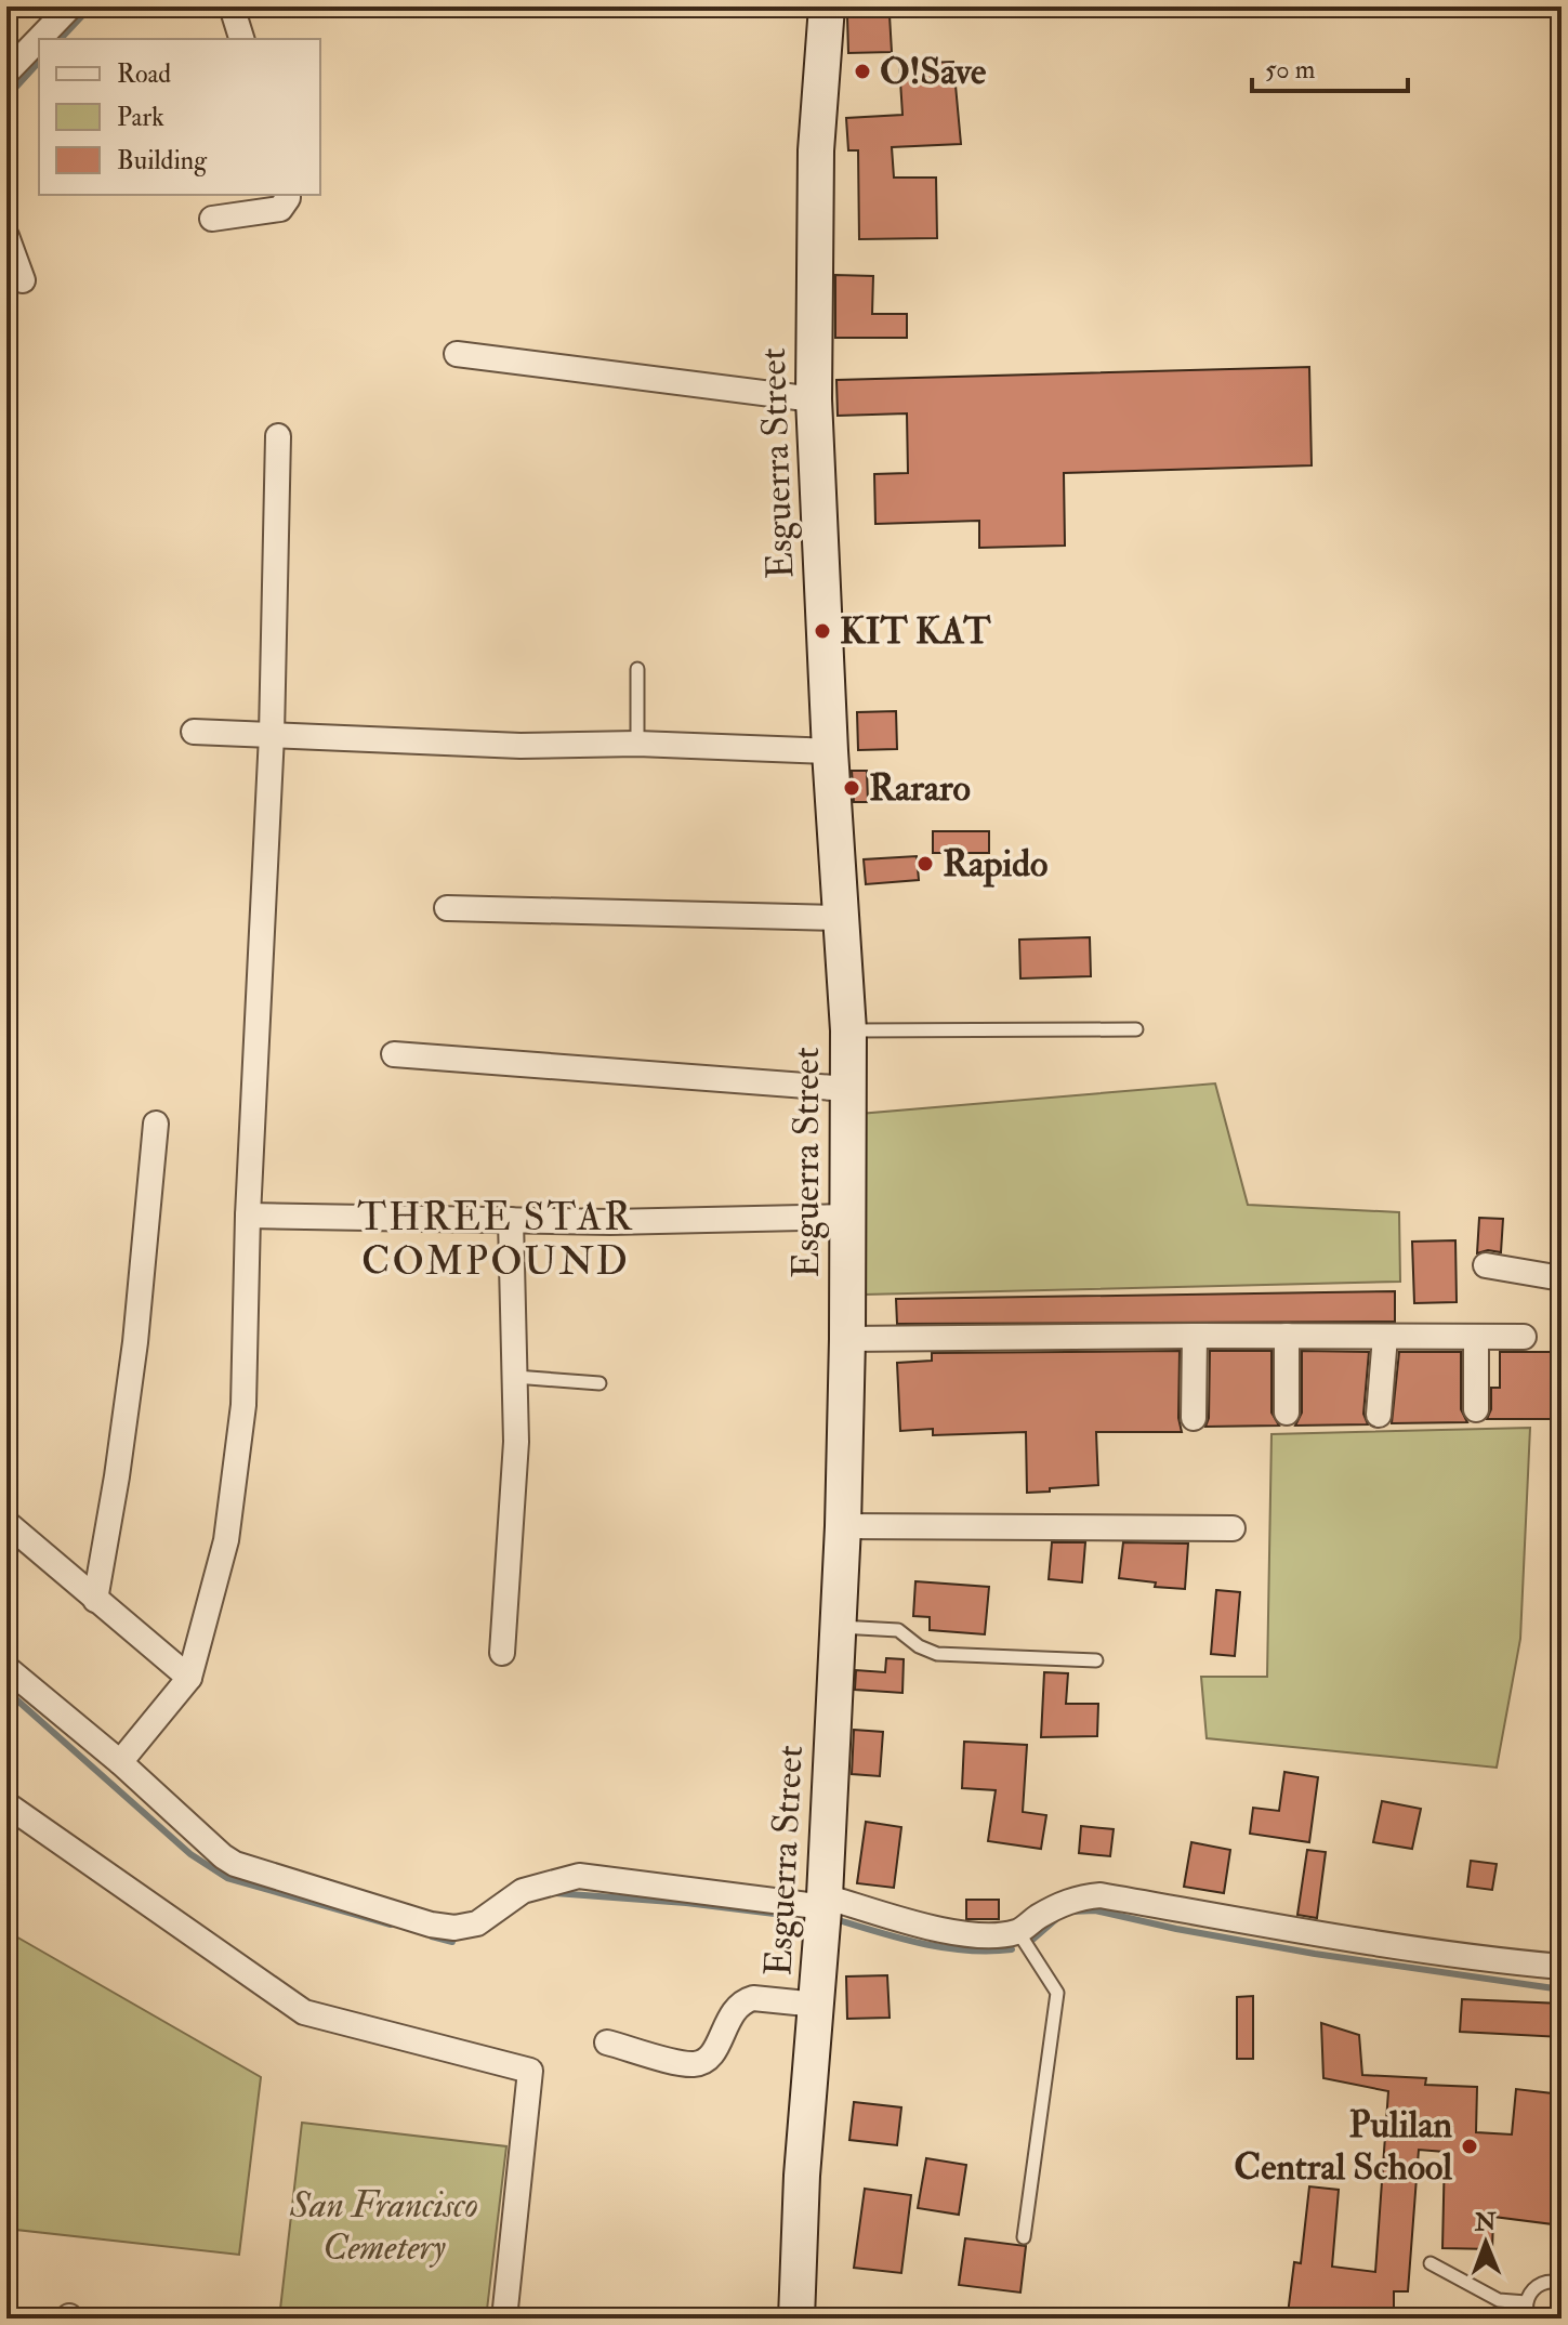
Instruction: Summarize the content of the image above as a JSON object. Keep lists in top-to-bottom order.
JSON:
{
  "streets": {
    "main road": ["Esguerra Street"]
  },
  "districts": ["THREE STAR COMPOUND"],
  "parks": ["San Francisco Cemetery"],
  "places": [
    "O!Save",
    "KIT KAT",
    "Rararo",
    "Rapido",
    "Pulilan Central School"
  ],
  "legend": ["Road", "Park", "Building"],
  "scale_bar": "50 m",
  "north": "top"
}
